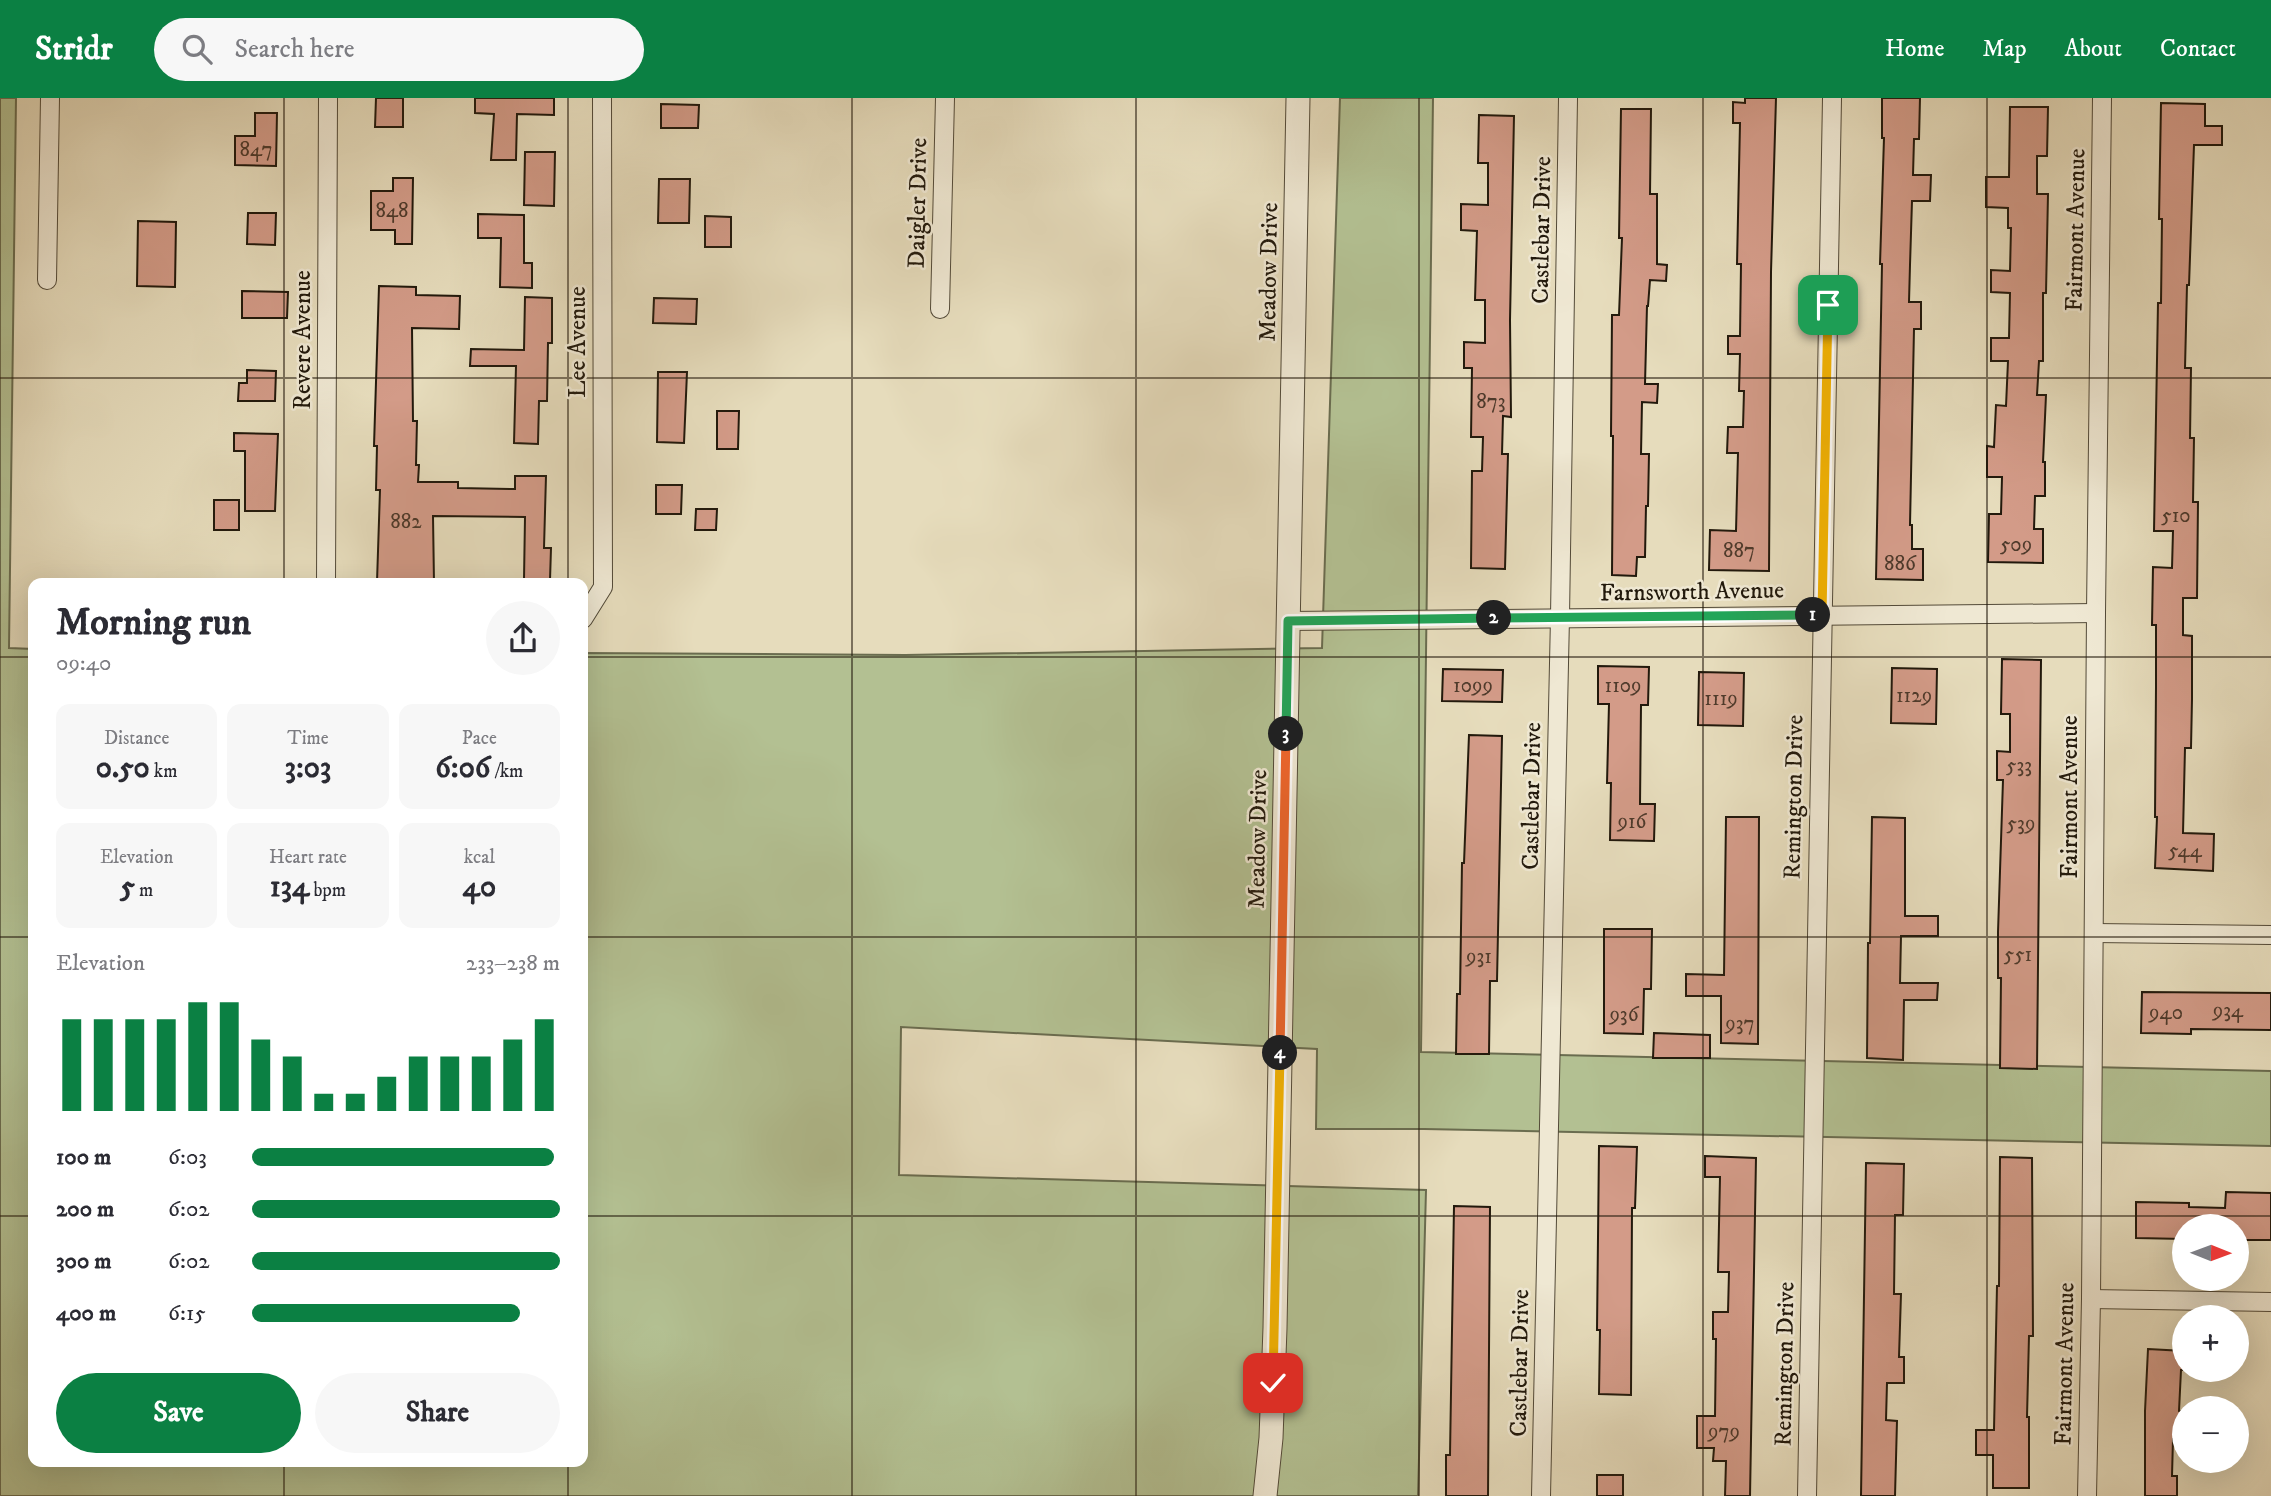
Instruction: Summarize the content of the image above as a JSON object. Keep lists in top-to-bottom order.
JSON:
{
  "streets": {
    "street": [
      "Daigler Drive",
      "Castlebar Drive",
      "Fairmont Avenue",
      "Meadow Drive",
      "Revere Avenue",
      "Lee Avenue",
      "Farnsworth Avenue",
      "Remington Drive"
    ]
  },
  "crossings": [
    ["Castlebar Drive", "Farnsworth Avenue"],
    ["Fairmont Avenue", "Farnsworth Avenue"],
    ["Meadow Drive", "Farnsworth Avenue"],
    ["Farnsworth Avenue", "Remington Drive"]
  ],
  "house_numbers": [
    "847",
    "848",
    "873",
    "510",
    "882",
    "509",
    "887",
    "886",
    "1099",
    "1109",
    "1129",
    "1119",
    "533",
    "916",
    "539",
    "544",
    "551",
    "931",
    "934",
    "940",
    "936",
    "937",
    "979"
  ],
  "north": "right",
  "page": {
    "header": "Stridr",
    "search": "Search here",
    "nav": [
      "Home",
      "Map",
      "About",
      "Contact"
    ],
    "heading": ["Morning run", "09:40"],
    "pins": [
      "1",
      "2",
      "3",
      "4"
    ],
    "stats": [
      ["Distance", "0.50 km"],
      ["Time", "3:03"],
      ["Pace", "6:06 /km"],
      ["Elevation", "5 m"],
      ["Heart rate", "134 bpm"],
      ["kcal", "40"]
    ],
    "chart": ["Elevation", "233–238 m"],
    "list": [
      {
        "name": "100 m",
        "note": "6:03"
      },
      {
        "name": "200 m",
        "note": "6:02"
      },
      {
        "name": "300 m",
        "note": "6:02"
      },
      {
        "name": "400 m",
        "note": "6:15"
      }
    ],
    "map_buttons": ["+", "−"],
    "buttons": ["Save", "Share"]
  }
}
